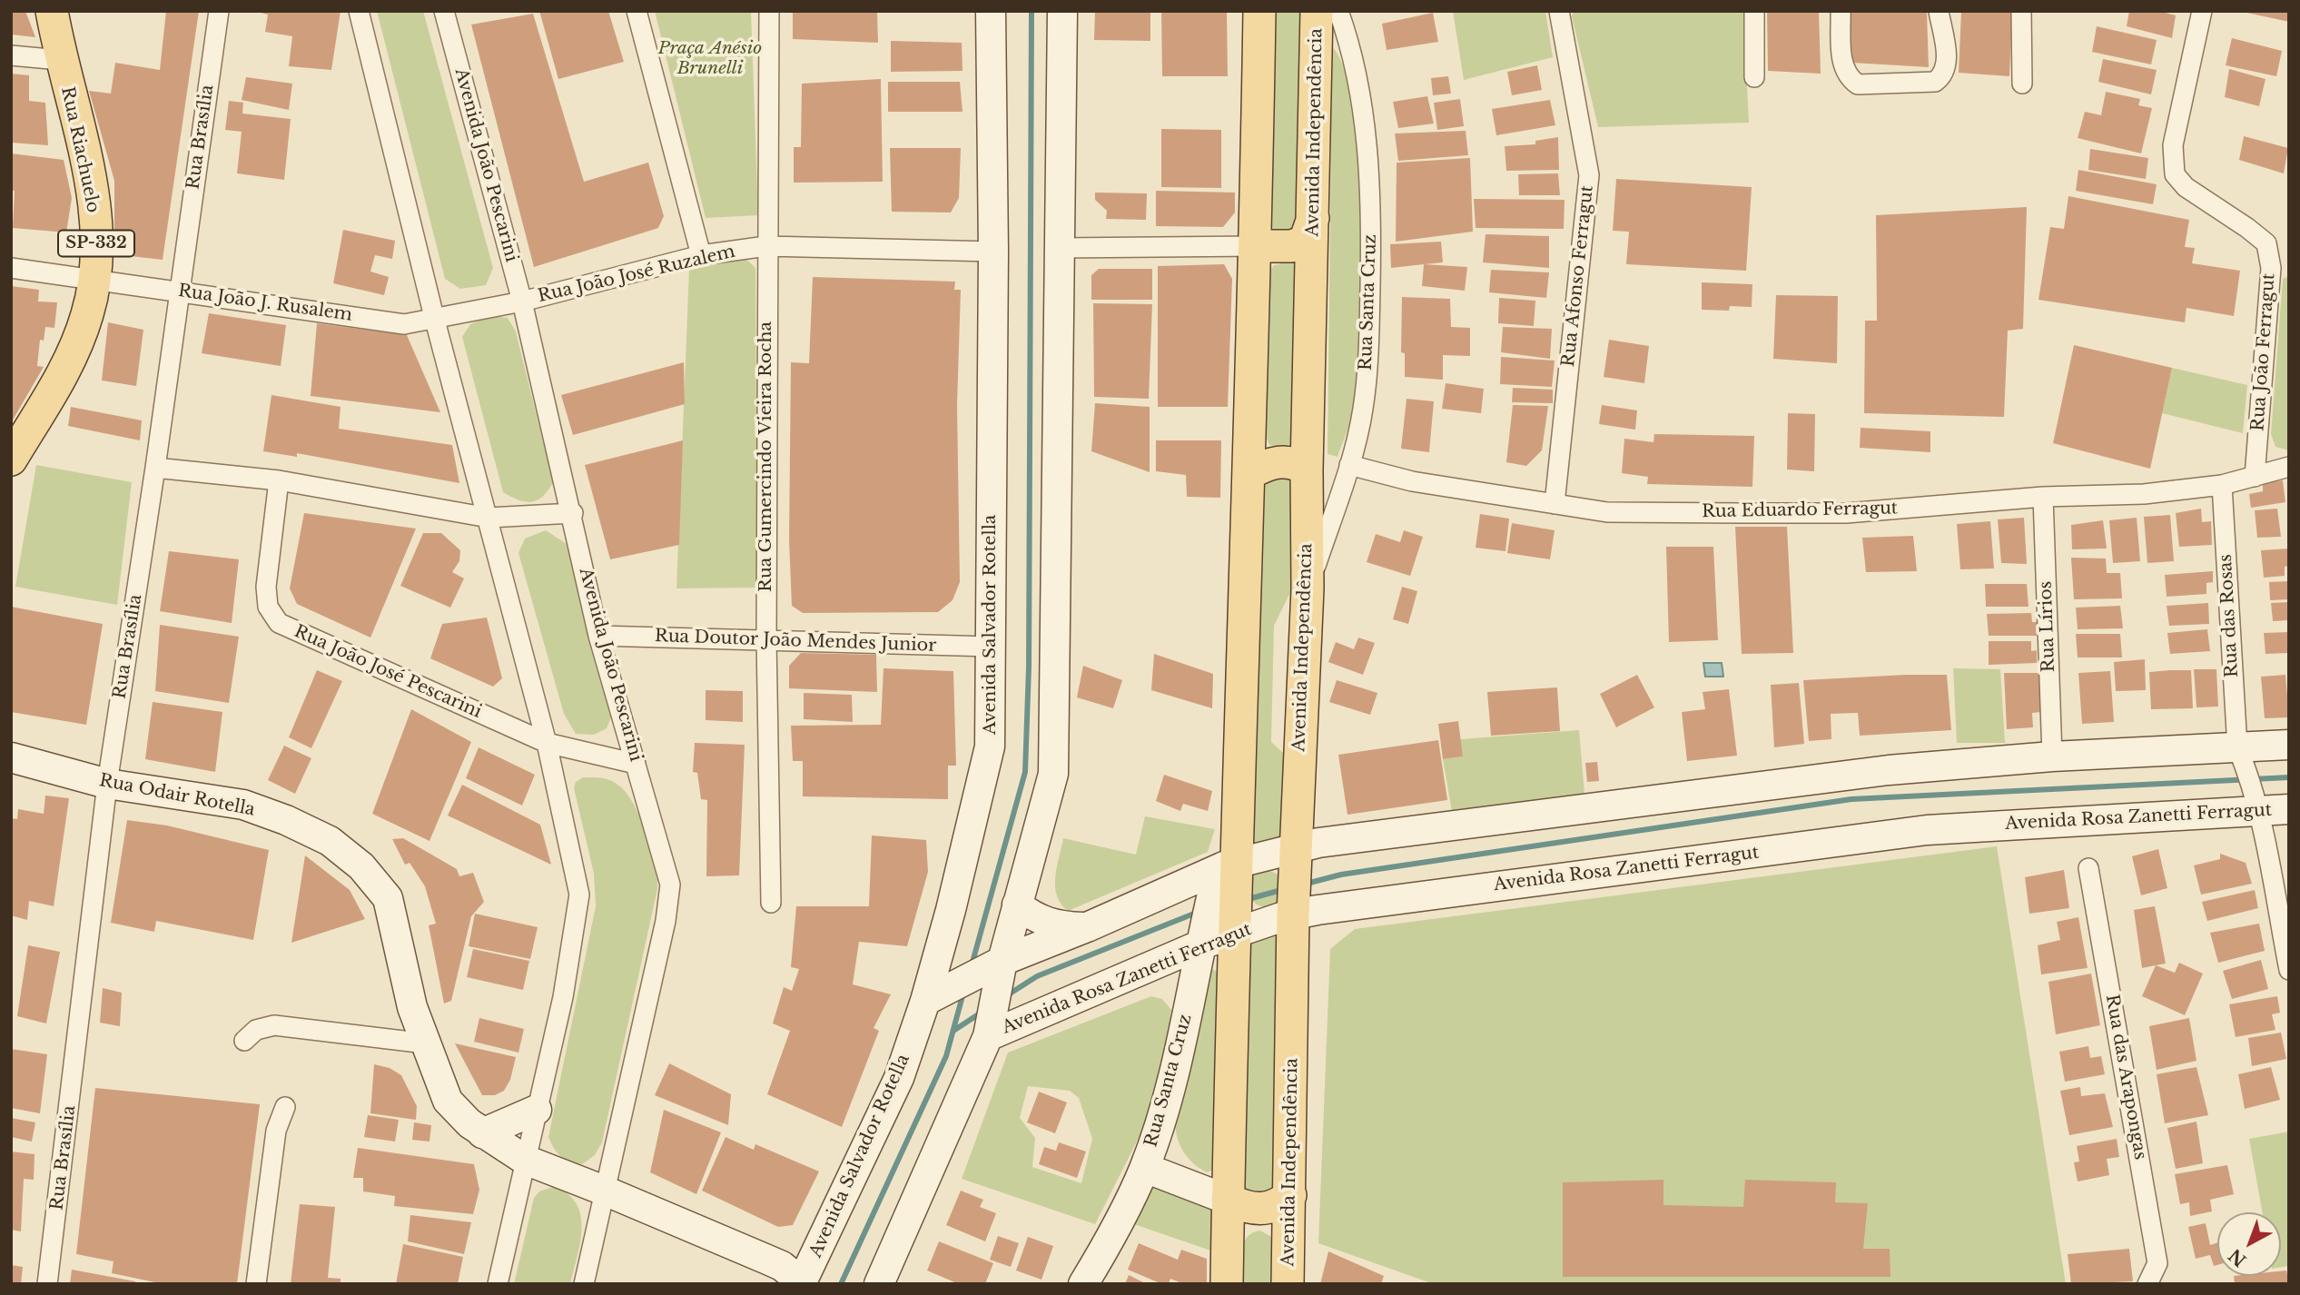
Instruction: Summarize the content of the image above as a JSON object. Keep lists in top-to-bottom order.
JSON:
{
  "streets": {
    "main road": [
      "Avenida Independência",
      "Rua Riachuelo",
      "SP-332",
      "Rua Santa Cruz",
      "Avenida Salvador Rotella",
      "Rua Odair Rotella",
      "Avenida Rosa Zanetti Ferragut"
    ],
    "street": [
      "Rua Brasília",
      "Avenida João Pescarini",
      "Rua João José Ruzalem",
      "Rua Afonso Ferragut",
      "Rua João J. Rusalem",
      "Rua João Ferragut",
      "Rua Gumercindo Vieira Rocha",
      "Rua Eduardo Ferragut",
      "Rua das Rosas",
      "Rua Lírios",
      "Rua Doutor João Mendes Junior",
      "Rua João José Pescarini",
      "Rua das Arapongas"
    ]
  },
  "crossings": [
    ["Avenida Independência", "Rua Santa Cruz"],
    ["Avenida Independência", "Avenida Rosa Zanetti Ferragut"],
    ["Rua Brasília", "Rua João J. Rusalem"],
    ["Rua Brasília", "Rua Odair Rotella"],
    ["Rua Riachuelo", "Rua João J. Rusalem"],
    ["Avenida João Pescarini", "Rua João José Ruzalem"],
    ["Avenida João Pescarini", "Rua Doutor João Mendes Junior"],
    ["Avenida João Pescarini", "Rua João José Pescarini"],
    ["Avenida João Pescarini", "Rua Odair Rotella"],
    ["Rua João José Ruzalem", "Rua João J. Rusalem"],
    ["Rua João José Ruzalem", "Rua Gumercindo Vieira Rocha"],
    ["Rua João José Ruzalem", "Avenida Salvador Rotella"],
    ["Rua Afonso Ferragut", "Rua Eduardo Ferragut"],
    ["Rua Santa Cruz", "Rua Eduardo Ferragut"],
    ["Rua Santa Cruz", "Avenida Rosa Zanetti Ferragut"],
    ["Rua João Ferragut", "Rua Eduardo Ferragut"],
    ["Rua Gumercindo Vieira Rocha", "Rua Doutor João Mendes Junior"],
    ["Rua Eduardo Ferragut", "Rua das Rosas"],
    ["Rua Eduardo Ferragut", "Rua Lírios"],
    ["Rua das Rosas", "Avenida Rosa Zanetti Ferragut"],
    ["Avenida Salvador Rotella", "Rua Doutor João Mendes Junior"],
    ["Avenida Salvador Rotella", "Rua Odair Rotella"]
  ],
  "parks": ["Praça Anésio Brunelli"],
  "north": "bottom left"
}
